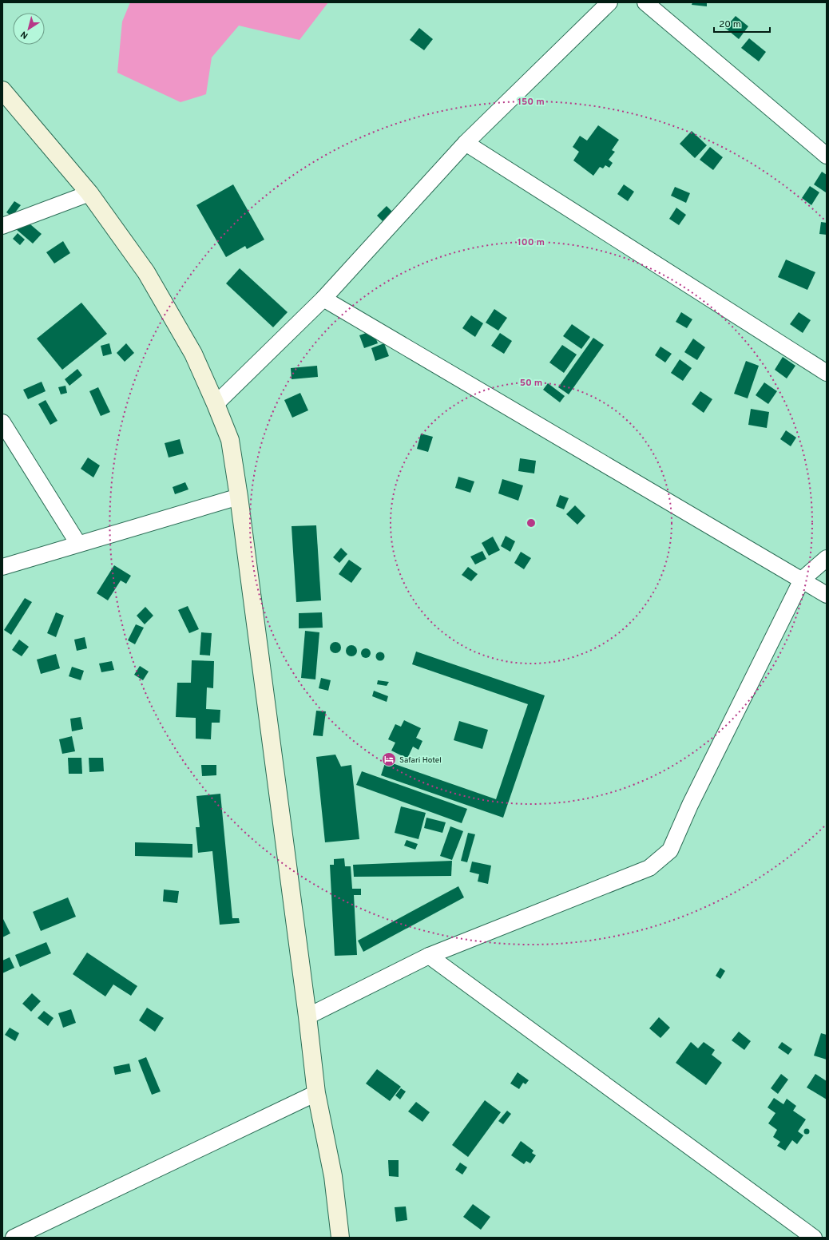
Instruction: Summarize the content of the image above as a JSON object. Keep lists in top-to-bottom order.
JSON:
{
  "places": {
    "hotel": ["Safari Hotel"]
  },
  "scale_bar": "20 m",
  "north": "bottom left",
  "rings": ["150 m", "100 m", "50 m"]
}
